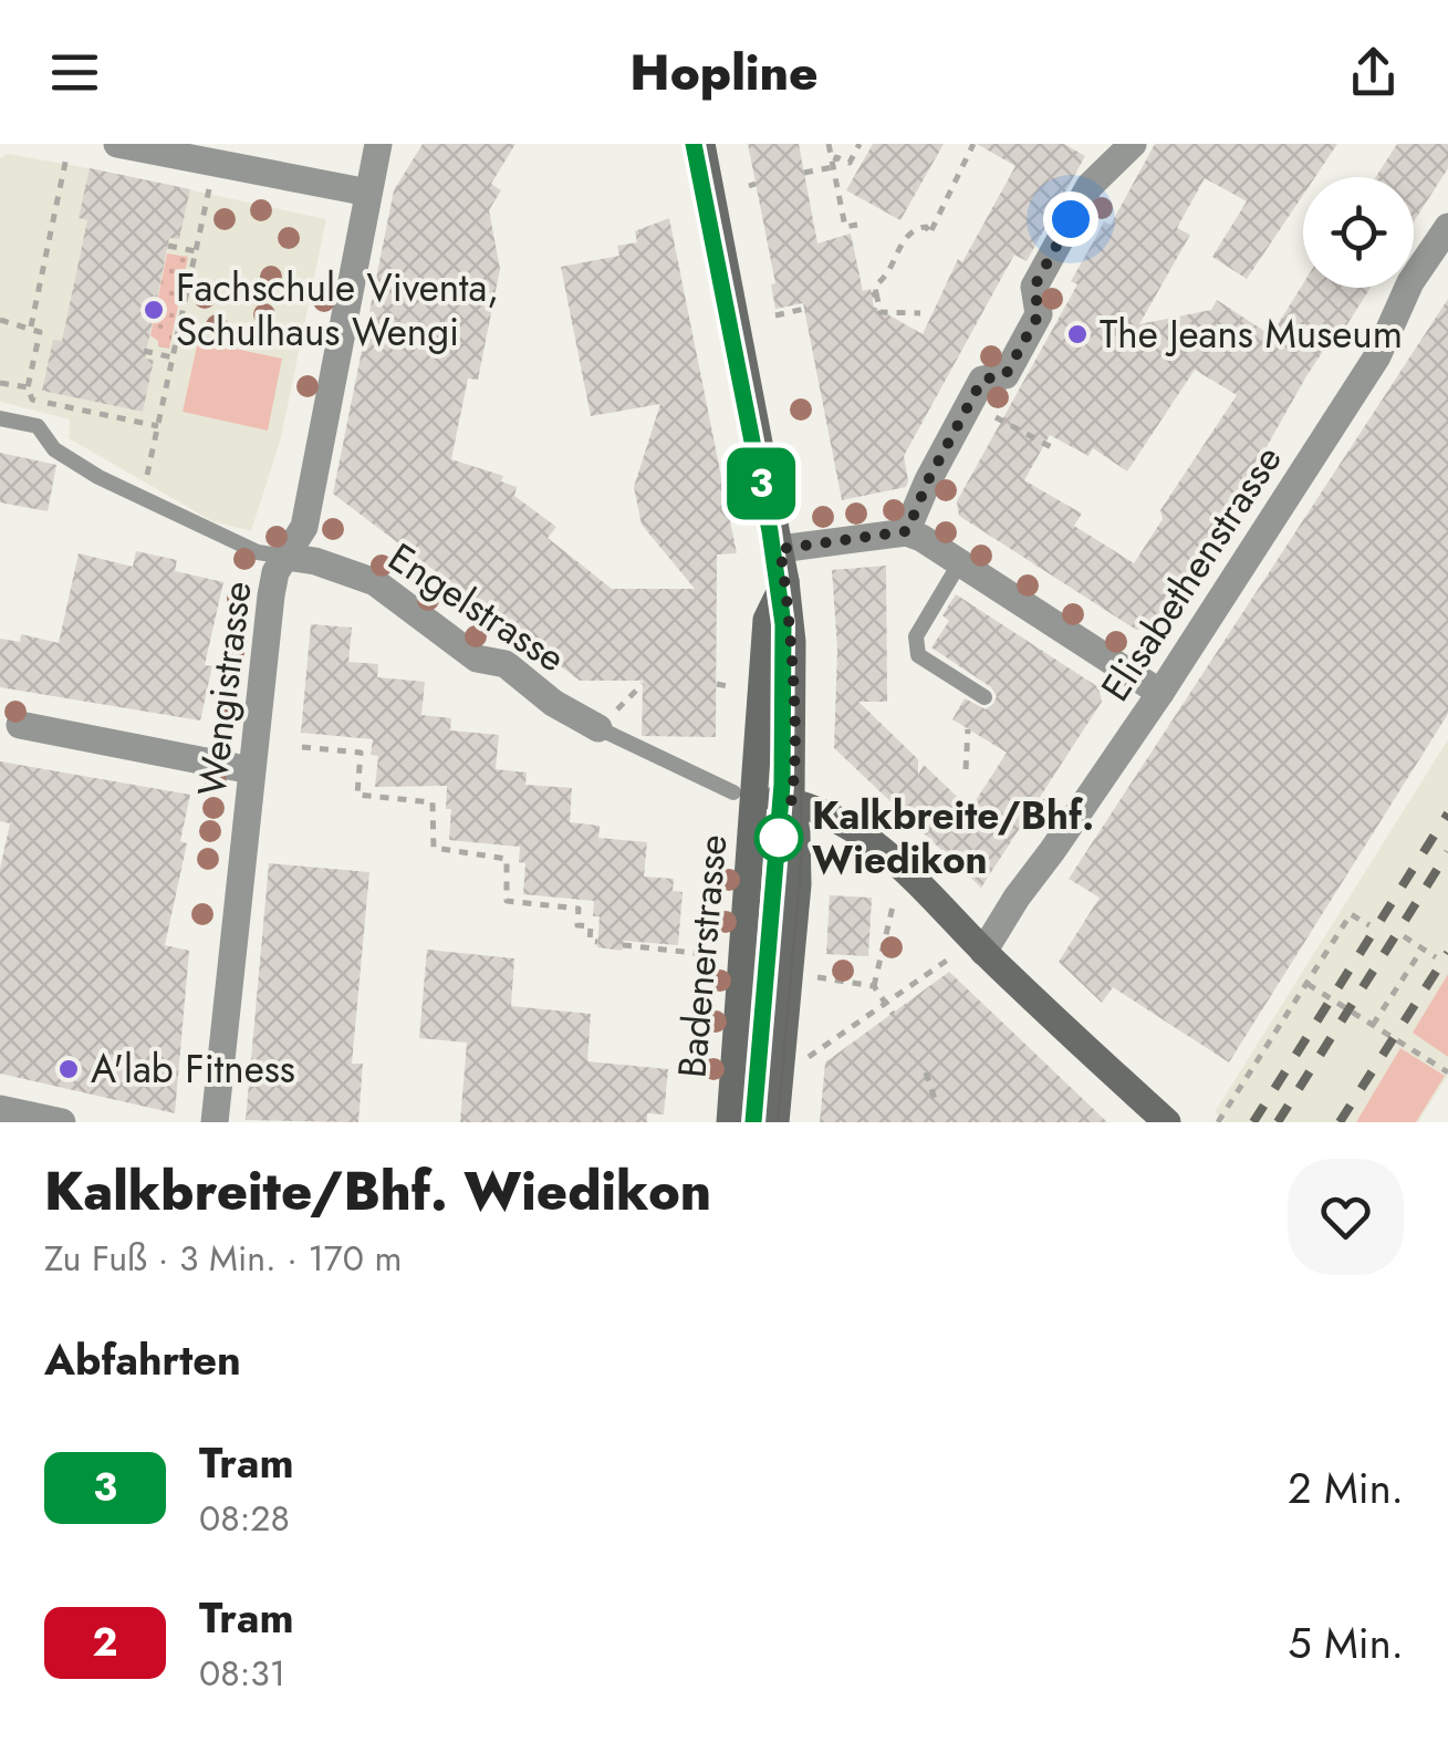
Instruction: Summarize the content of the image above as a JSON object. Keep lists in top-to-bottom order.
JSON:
{
  "streets": {
    "street": [
      "Elisabethenstrasse",
      "Engelstrasse",
      "Wengistrasse",
      "Badenerstrasse"
    ]
  },
  "crossings": [
    ["Engelstrasse", "Wengistrasse"],
    ["Engelstrasse", "Badenerstrasse"]
  ],
  "places": [
    "Fachschule Viventa, Schulhaus Wengi",
    "The Jeans Museum",
    "Kalkbreite/Bhf. Wiedikon",
    "A'lab Fitness"
  ],
  "lines": ["tram line 3"],
  "page": {
    "header": "Hopline",
    "on_map": "3",
    "heading": [
      ["Kalkbreite/Bhf. Wiedikon", "Zu Fuß · 3 Min. · 170 m"],
      "Abfahrten"
    ],
    "list": [
      {
        "mark": "3",
        "name": "Tram",
        "note": "08:28",
        "value": "2 Min."
      },
      {
        "mark": "2",
        "name": "Tram",
        "note": "08:31",
        "value": "5 Min."
      }
    ]
  }
}
